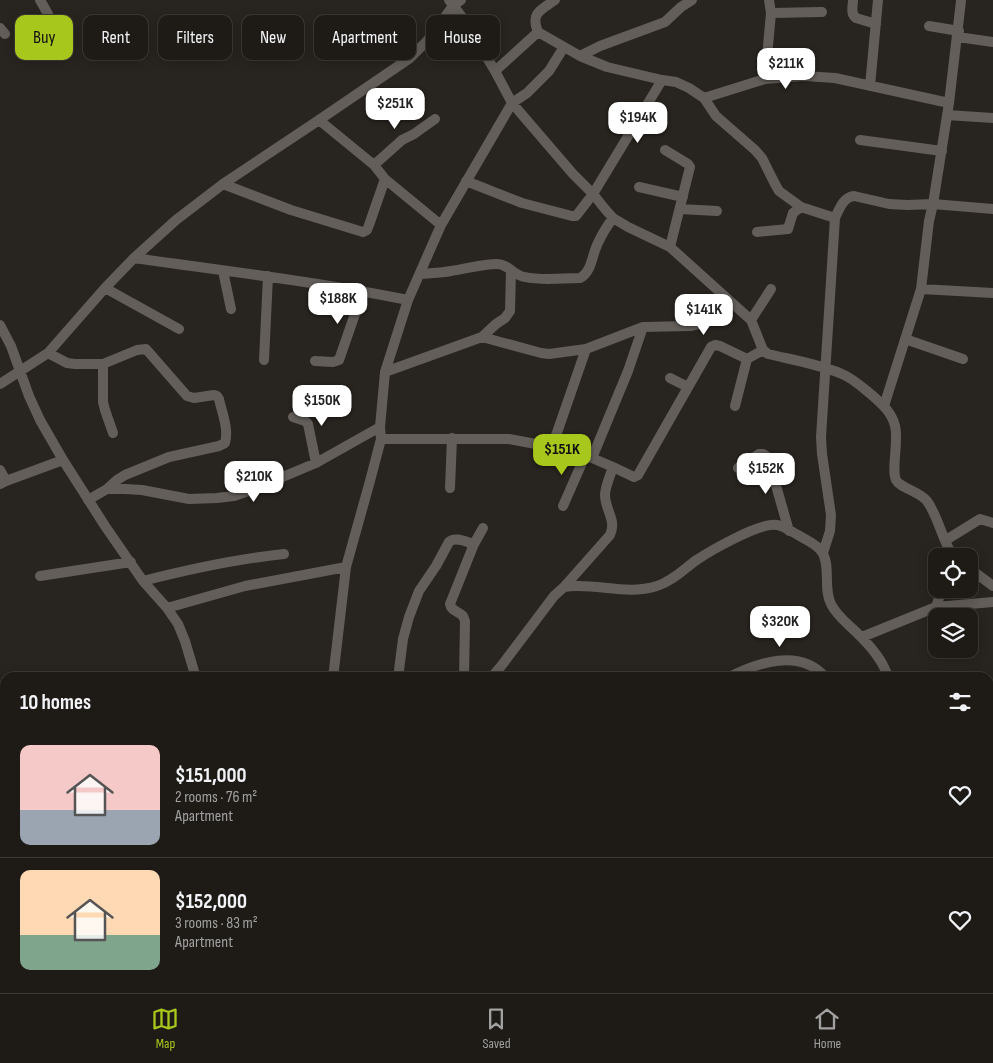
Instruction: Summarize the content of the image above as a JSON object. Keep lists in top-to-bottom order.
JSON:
{
  "page": {
    "chip": [
      "Buy",
      "Rent",
      "Filters",
      "New",
      "Apartment",
      "House"
    ],
    "price": [
      "$211K",
      "$251K",
      "$194K",
      "$188K",
      "$141K",
      "$150K",
      "$151K",
      "$152K",
      "$210K",
      "$320K"
    ],
    "heading": "10 homes",
    "list": [
      {
        "name": "$151,000",
        "note": "2 rooms · 76 m² · Apartment"
      },
      {
        "name": "$152,000",
        "note": "3 rooms · 83 m² · Apartment"
      }
    ],
    "tabs": ["Map", "Saved", "Home"]
  }
}
